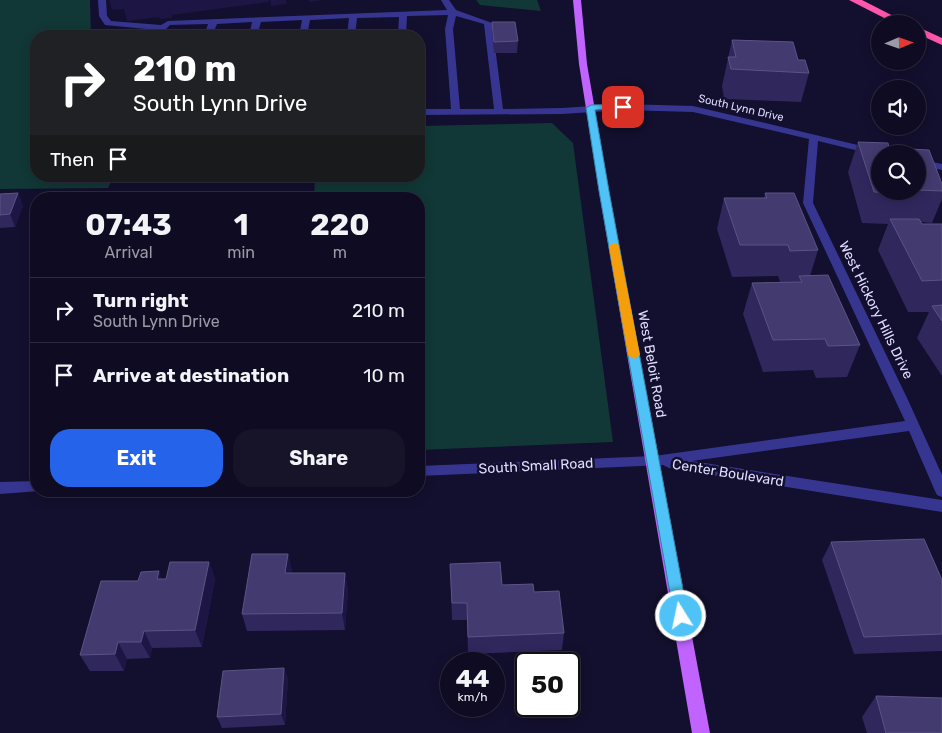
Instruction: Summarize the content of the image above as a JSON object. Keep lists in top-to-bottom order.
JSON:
{
  "streets": {
    "main road": ["West Beloit Road"],
    "street": [
      "South Lynn Drive",
      "West Hickory Hills Drive",
      "South Small Road",
      "Center Boulevard"
    ]
  },
  "crossings": [
    ["South Lynn Drive", "West Hickory Hills Drive"],
    ["South Lynn Drive", "West Beloit Road"],
    ["West Hickory Hills Drive", "Center Boulevard"],
    ["West Beloit Road", "South Small Road"],
    ["West Beloit Road", "Center Boulevard"],
    ["South Small Road", "Center Boulevard"]
  ],
  "north": "right",
  "page": {
    "turn": ["210 m", "South Lynn Drive"],
    "then": "Then",
    "eta": [
      "07:43",
      "Arrival",
      "1",
      "min",
      "220",
      "m"
    ],
    "list": [
      {
        "name": "Turn right",
        "note": "South Lynn Drive",
        "value": "210 m"
      },
      {
        "name": "Arrive at destination",
        "value": "10 m"
      }
    ],
    "buttons": ["Exit", "Share"],
    "speed": "44 km/h",
    "limit": "50"
  }
}
